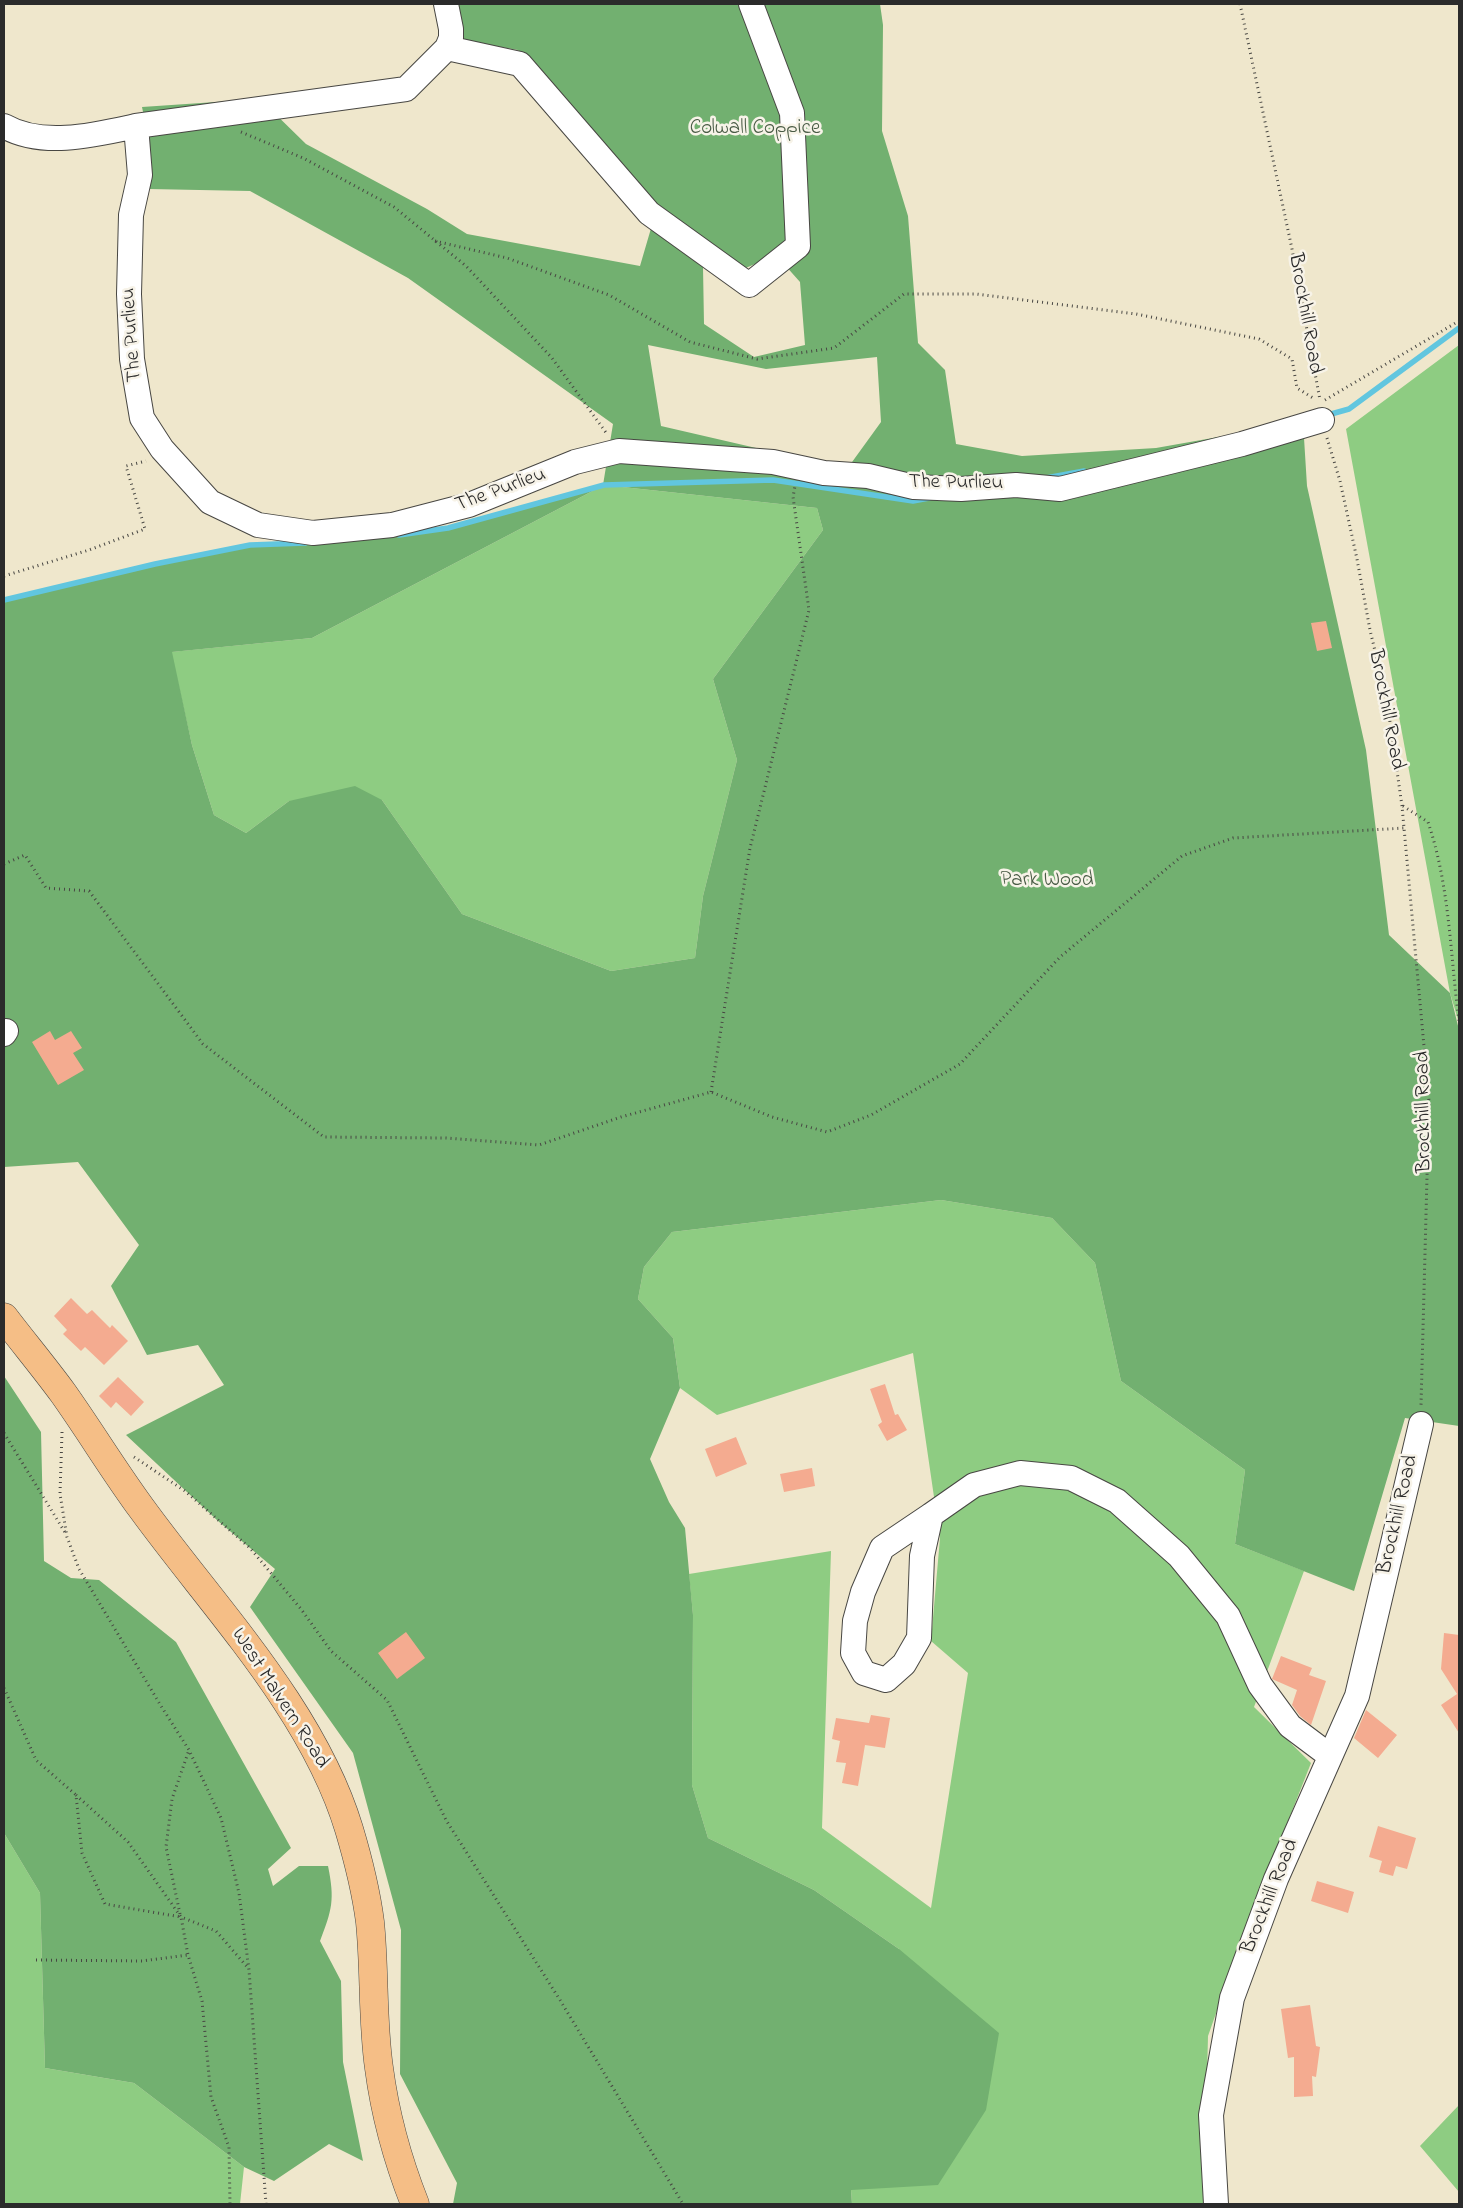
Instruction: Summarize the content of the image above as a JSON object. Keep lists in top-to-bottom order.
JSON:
{
  "streets": {
    "main road": ["West Malvern Road"],
    "street": ["Brockhill Road", "The Purlieu"]
  },
  "crossings": [
    ["Brockhill Road", "The Purlieu"]
  ],
  "parks": ["Colwall Coppice", "Park Wood"]
}
